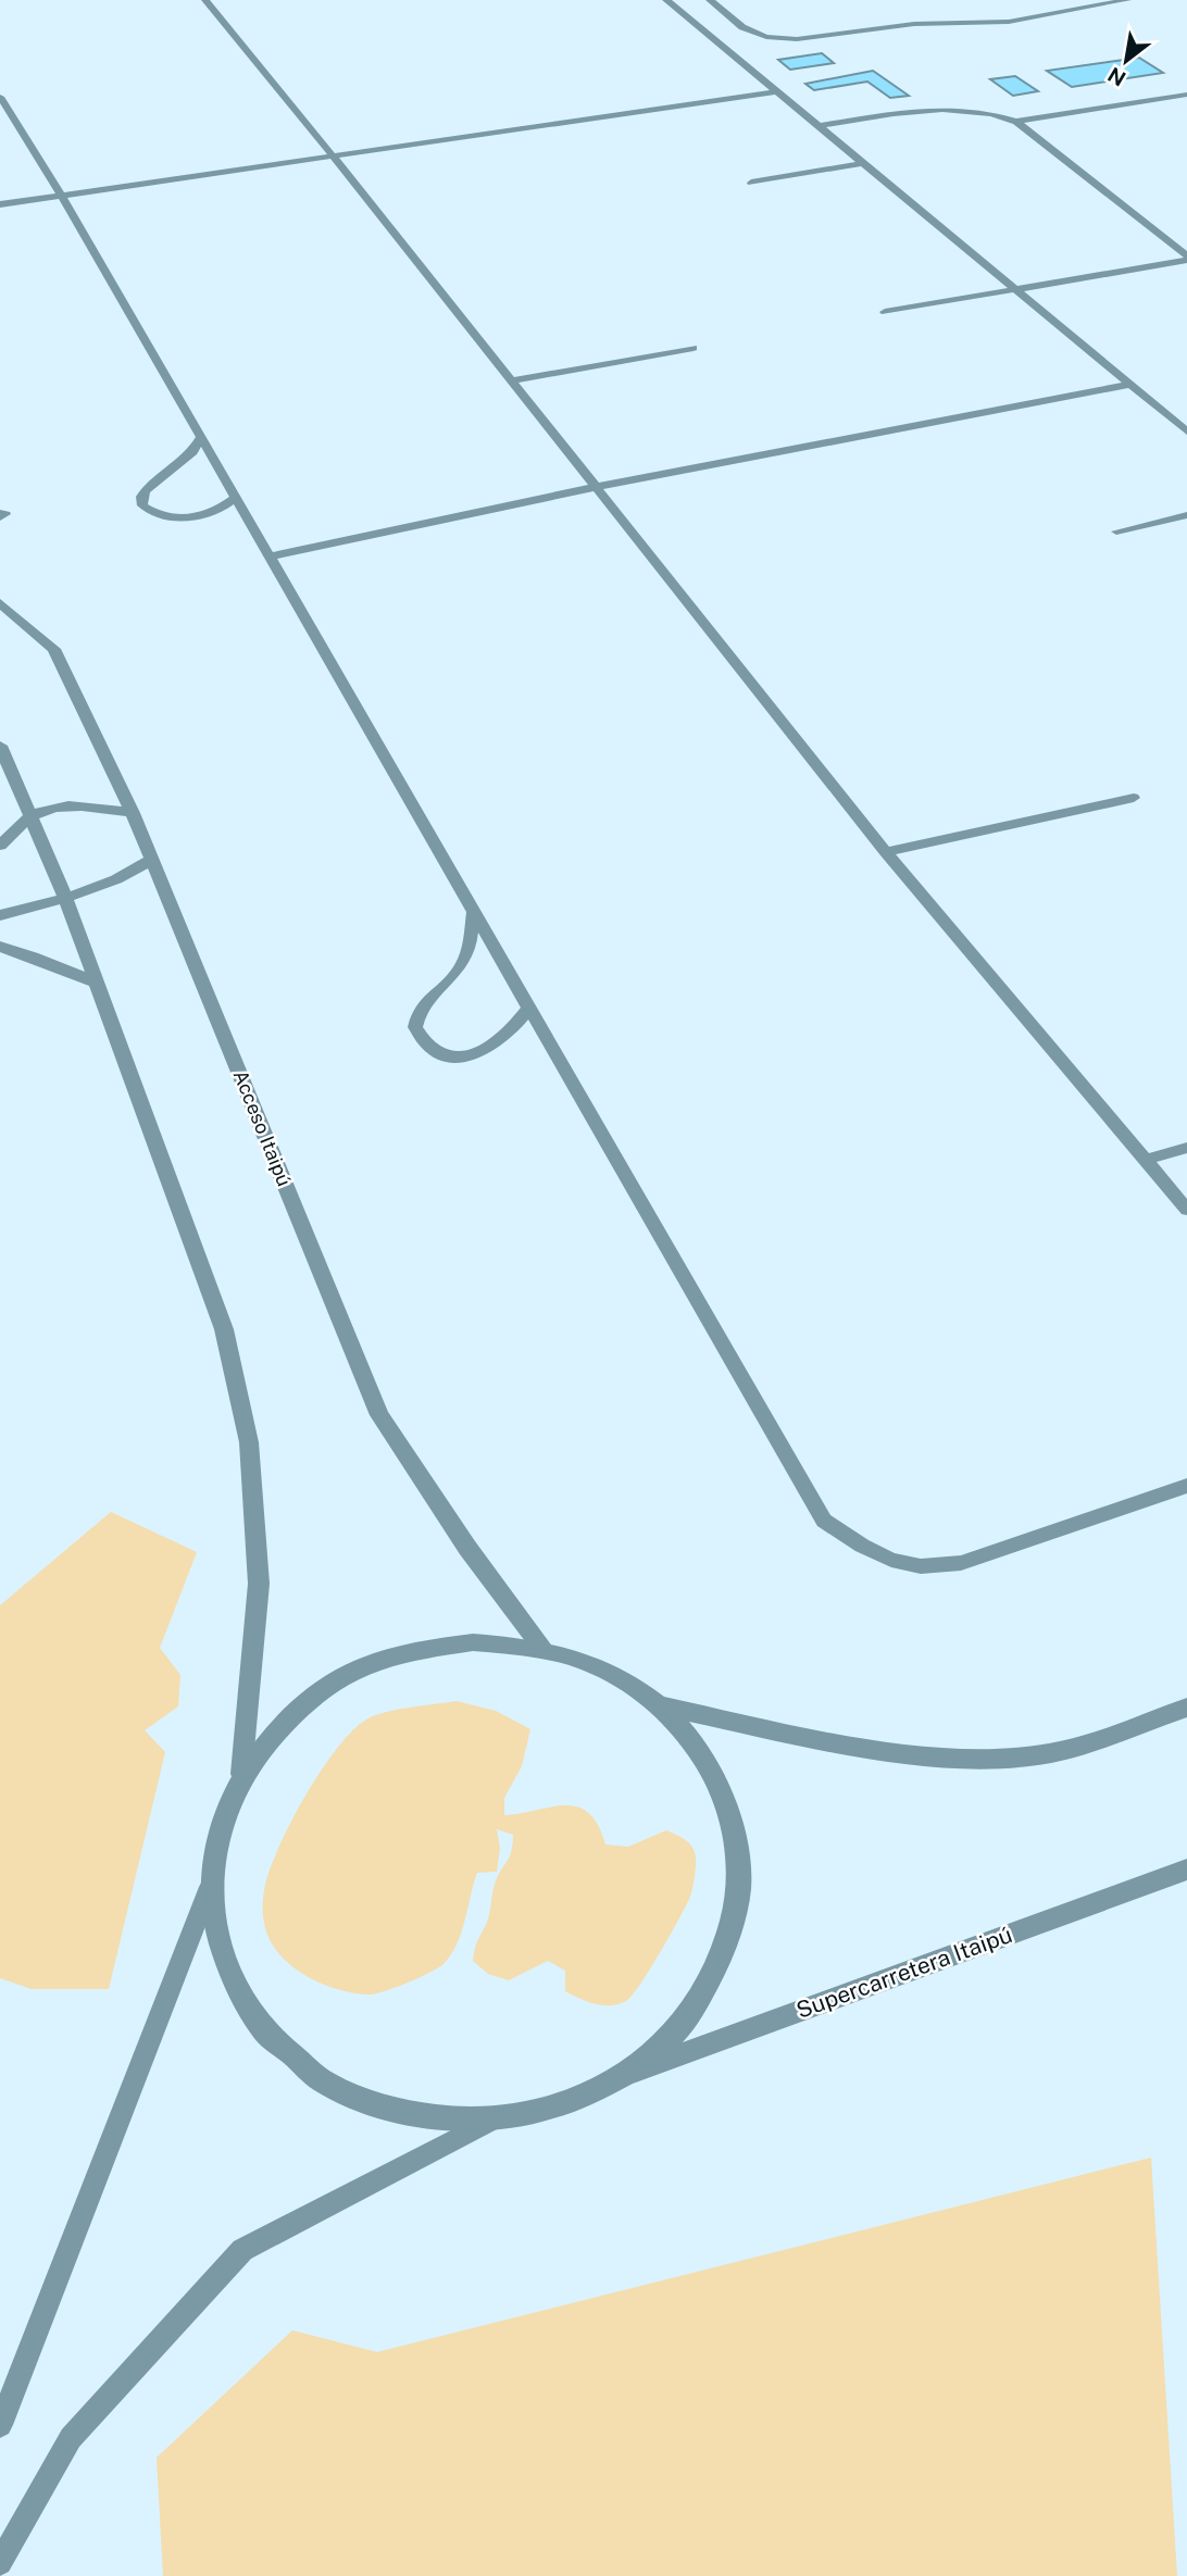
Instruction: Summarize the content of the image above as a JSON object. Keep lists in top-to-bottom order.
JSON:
{
  "streets": {
    "street": ["Acceso Itaipú", "Supercarretera Itaipú"]
  },
  "crossings": [
    ["Acceso Itaipú", "Supercarretera Itaipú"]
  ],
  "north": "bottom left"
}
